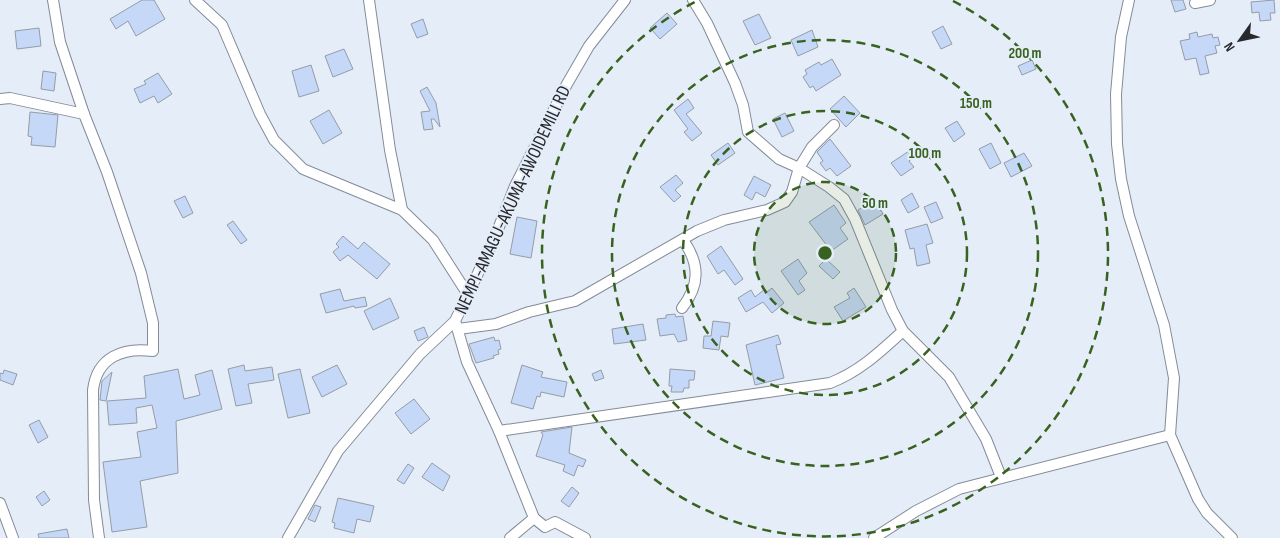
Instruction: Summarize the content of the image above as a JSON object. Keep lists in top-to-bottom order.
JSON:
{
  "streets": {
    "street": ["NEMPI-AMAGU-AKUMA-AWOIDEMILI RD"]
  },
  "north": "bottom left",
  "rings": [
    "200 m",
    "150 m",
    "100 m",
    "50 m"
  ]
}
